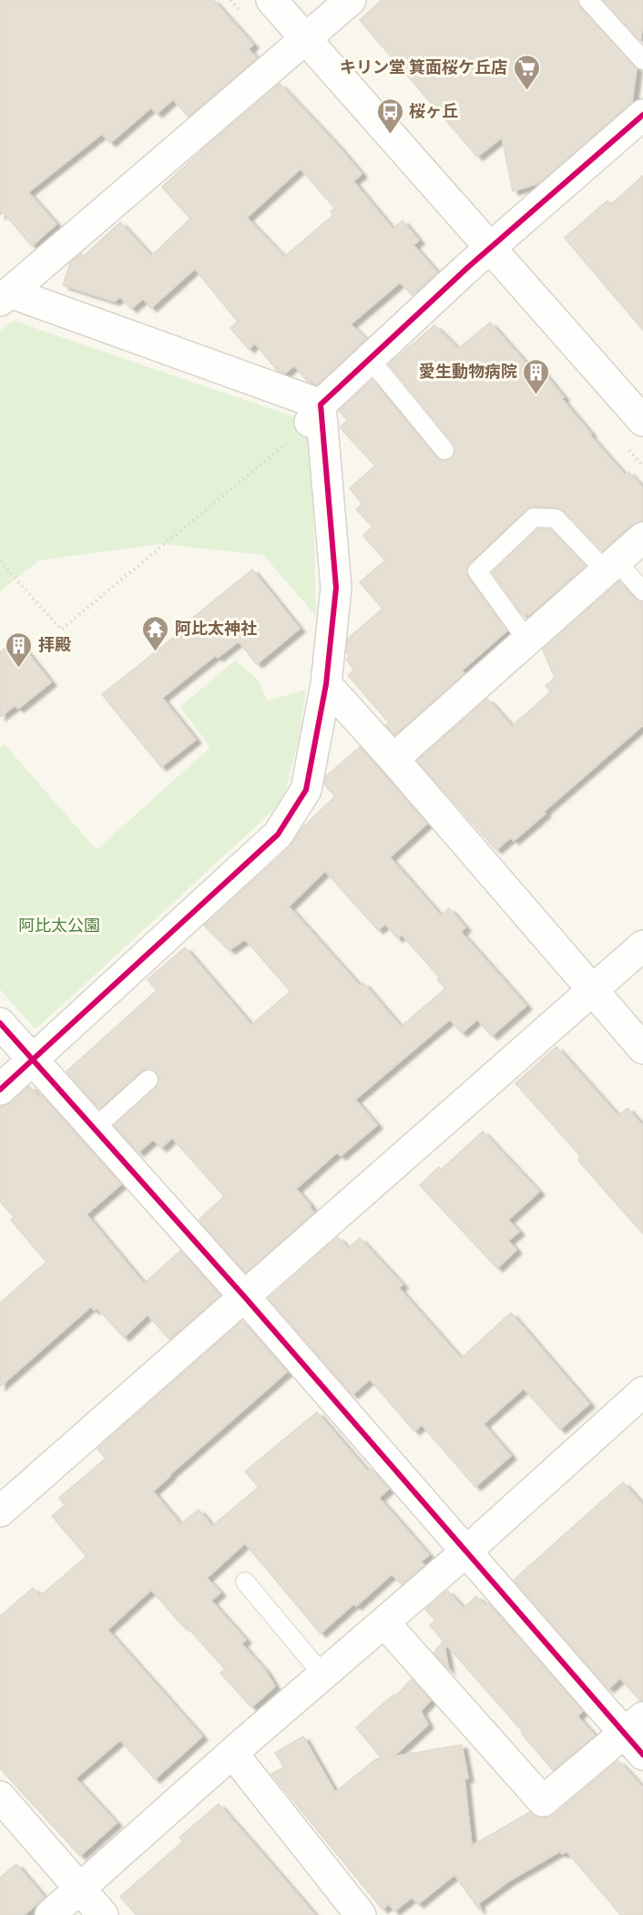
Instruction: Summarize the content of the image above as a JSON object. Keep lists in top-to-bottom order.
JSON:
{
  "parks": ["阿比太公園"],
  "places": {
    "supermarket": ["キリン堂 箕面桜ケ丘店"],
    "bus stop": ["桜ヶ丘"],
    "building": ["愛生動物病院", "拝殿"],
    "temple": ["阿比太神社"]
  }
}
